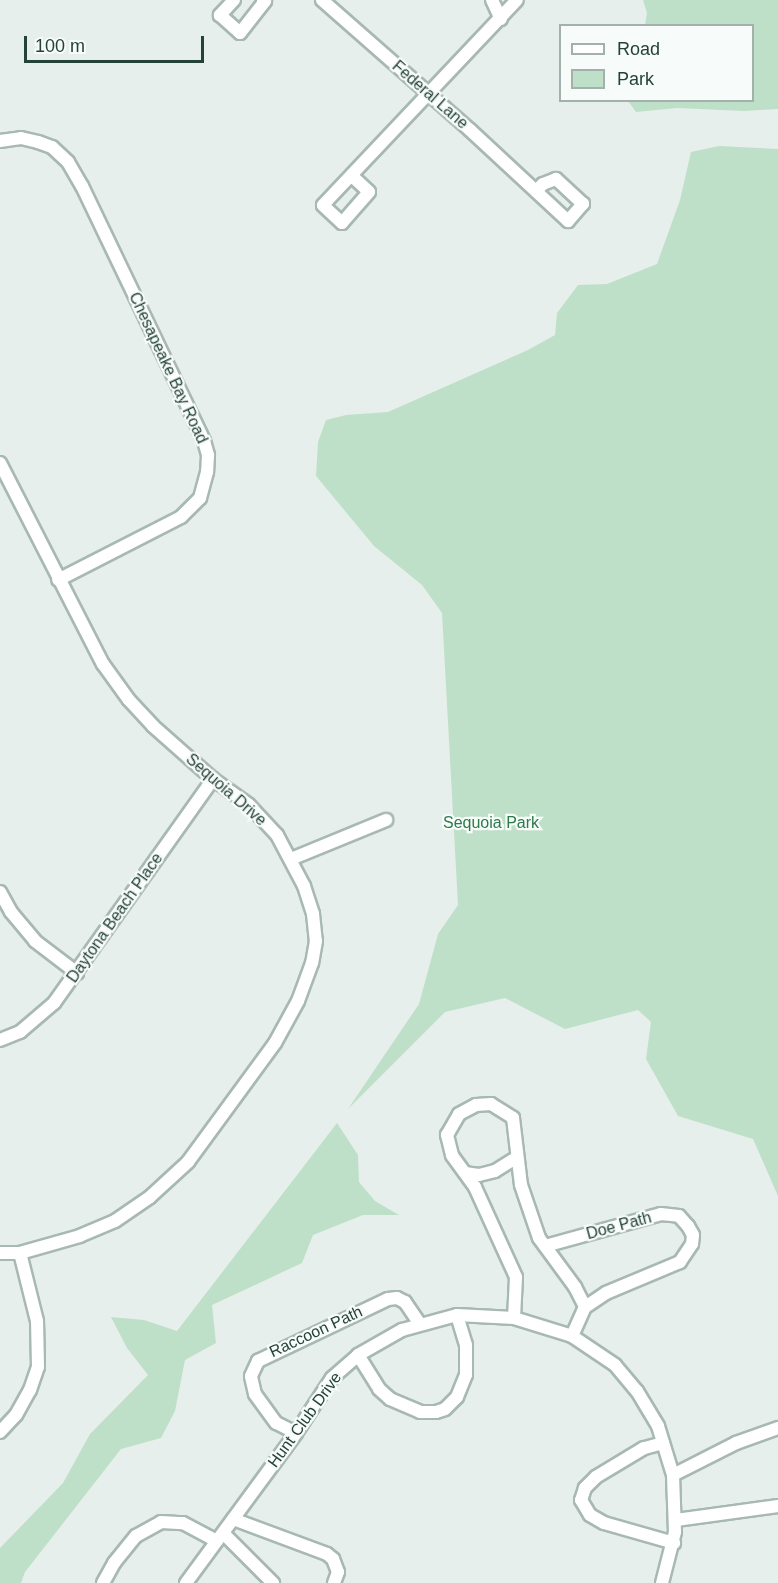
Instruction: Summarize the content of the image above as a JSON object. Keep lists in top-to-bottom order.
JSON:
{
  "streets": {
    "street": [
      "Federal Lane",
      "Chesapeake Bay Road",
      "Sequoia Drive",
      "Daytona Beach Place",
      "Doe Path",
      "Raccoon Path",
      "Hunt Club Drive"
    ]
  },
  "crossings": [
    ["Chesapeake Bay Road", "Sequoia Drive"],
    ["Sequoia Drive", "Daytona Beach Place"],
    ["Raccoon Path", "Hunt Club Drive"]
  ],
  "parks": ["Sequoia Park"],
  "legend": ["Road", "Park"],
  "scale_bar": "100 m"
}
